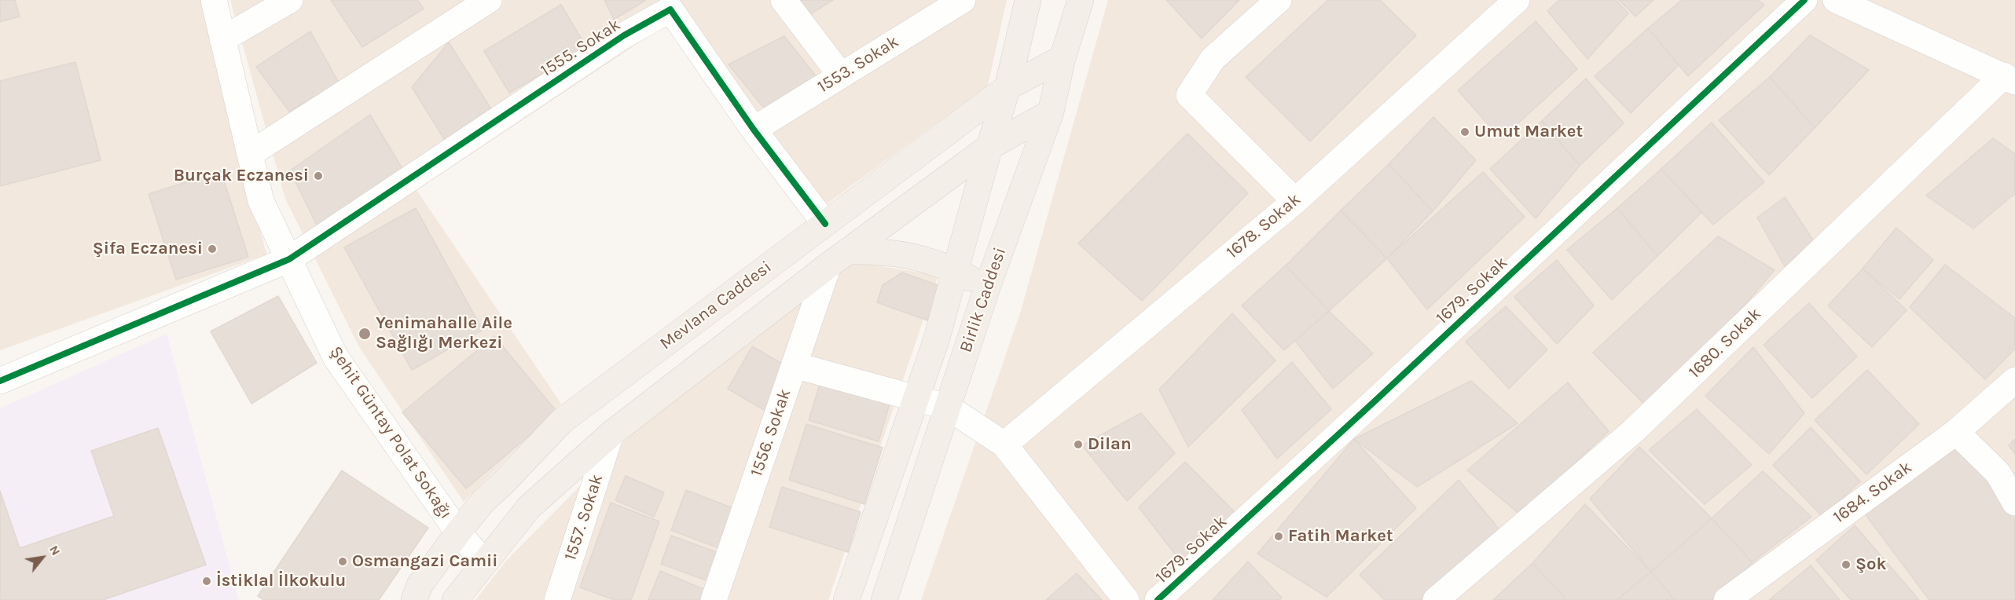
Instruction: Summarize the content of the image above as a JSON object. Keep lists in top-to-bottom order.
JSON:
{
  "streets": {
    "main road": ["Birlik Caddesi", "Mevlana Caddesi"],
    "street": [
      "1555. Sokak",
      "1553. Sokak",
      "1678. Sokak",
      "1679. Sokak",
      "1680. Sokak",
      "Şehit Güntay Polat Sokağı",
      "1556. Sokak",
      "1684. Sokak",
      "1557. Sokak"
    ]
  },
  "crossings": [
    ["1555. Sokak", "1553. Sokak"],
    ["1555. Sokak", "Mevlana Caddesi"],
    ["1555. Sokak", "Şehit Güntay Polat Sokağı"],
    ["Birlik Caddesi", "Mevlana Caddesi"],
    ["Mevlana Caddesi", "Şehit Güntay Polat Sokağı"],
    ["Mevlana Caddesi", "1556. Sokak"],
    ["Mevlana Caddesi", "1557. Sokak"]
  ],
  "places": [
    "Umut Market",
    "Burçak Eczanesi",
    "Şifa Eczanesi",
    "Yenimahalle Aile Sağlığı Merkezi",
    "Dilan",
    "Fatih Market",
    "Osmangazi Camii",
    "Şok",
    "İstiklal İlkokulu"
  ],
  "north": "top right"
}
